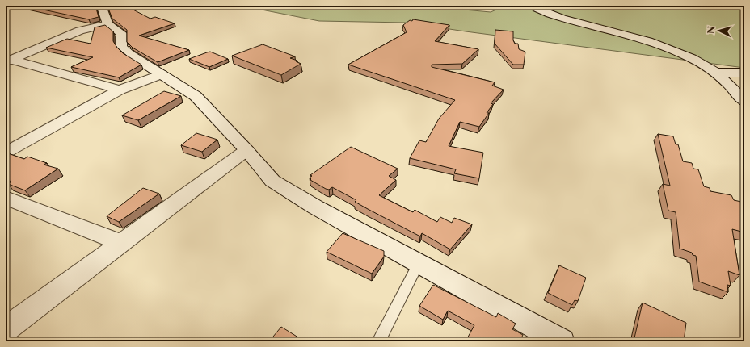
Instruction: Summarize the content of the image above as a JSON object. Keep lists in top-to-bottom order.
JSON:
{
  "north": "left"
}
